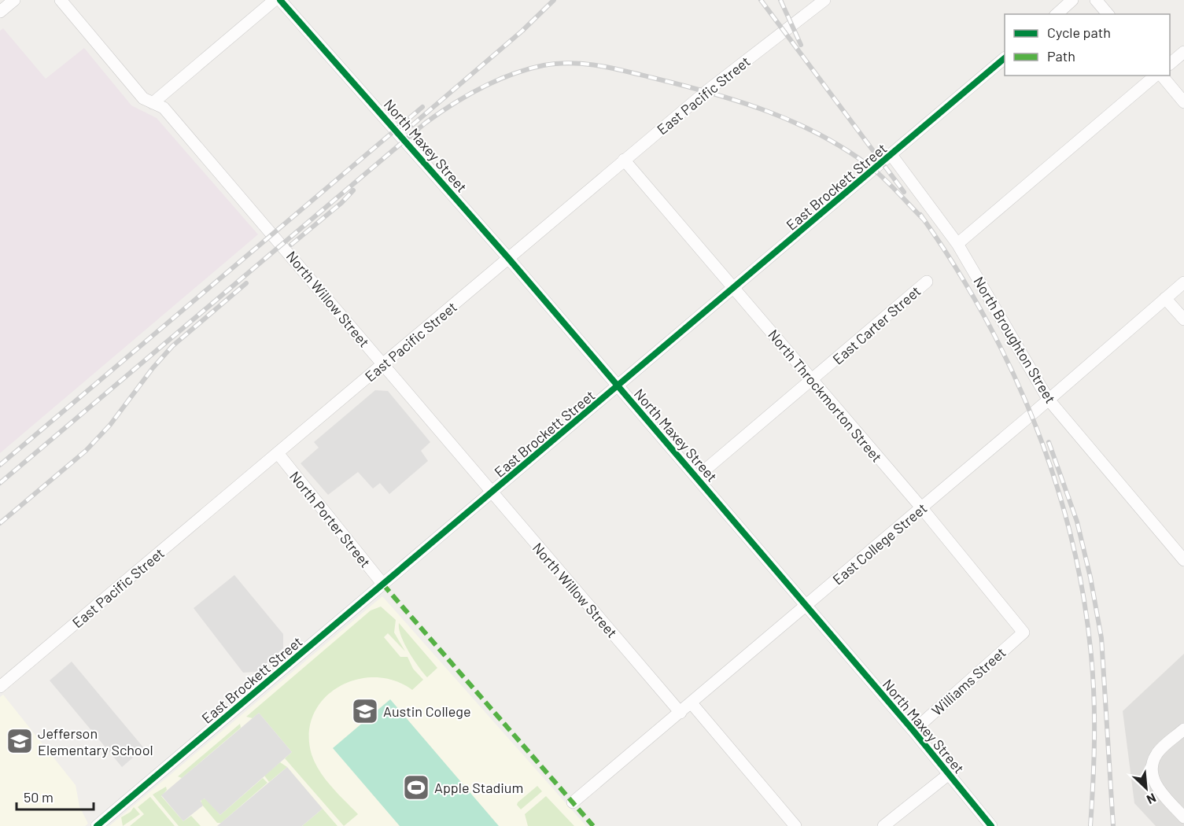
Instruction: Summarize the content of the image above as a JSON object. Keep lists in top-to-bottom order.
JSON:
{
  "streets": {
    "street": [
      "East Pacific Street",
      "North Maxey Street",
      "East Brockett Street",
      "North Willow Street",
      "East Carter Street",
      "North Broughton Street",
      "North Throckmorton Street",
      "North Porter Street",
      "East College Street",
      "Williams Street"
    ]
  },
  "crossings": [
    ["East Pacific Street", "North Maxey Street"],
    ["East Pacific Street", "North Willow Street"],
    ["East Pacific Street", "North Throckmorton Street"],
    ["East Pacific Street", "North Porter Street"],
    ["North Maxey Street", "East Brockett Street"],
    ["North Maxey Street", "East Carter Street"],
    ["North Maxey Street", "East College Street"],
    ["North Maxey Street", "Williams Street"],
    ["East Brockett Street", "North Willow Street"],
    ["East Brockett Street", "North Broughton Street"],
    ["East Brockett Street", "North Throckmorton Street"],
    ["East Brockett Street", "North Porter Street"],
    ["North Willow Street", "East College Street"],
    ["East Carter Street", "North Throckmorton Street"],
    ["North Broughton Street", "East College Street"],
    ["North Throckmorton Street", "East College Street"],
    ["North Throckmorton Street", "Williams Street"]
  ],
  "places": {
    "school or university": ["Austin College", "Jefferson Elementary School"],
    "sports": ["Apple Stadium"]
  },
  "legend": ["Cycle path", "Path"],
  "scale_bar": "50 m",
  "north": "bottom right"
}
